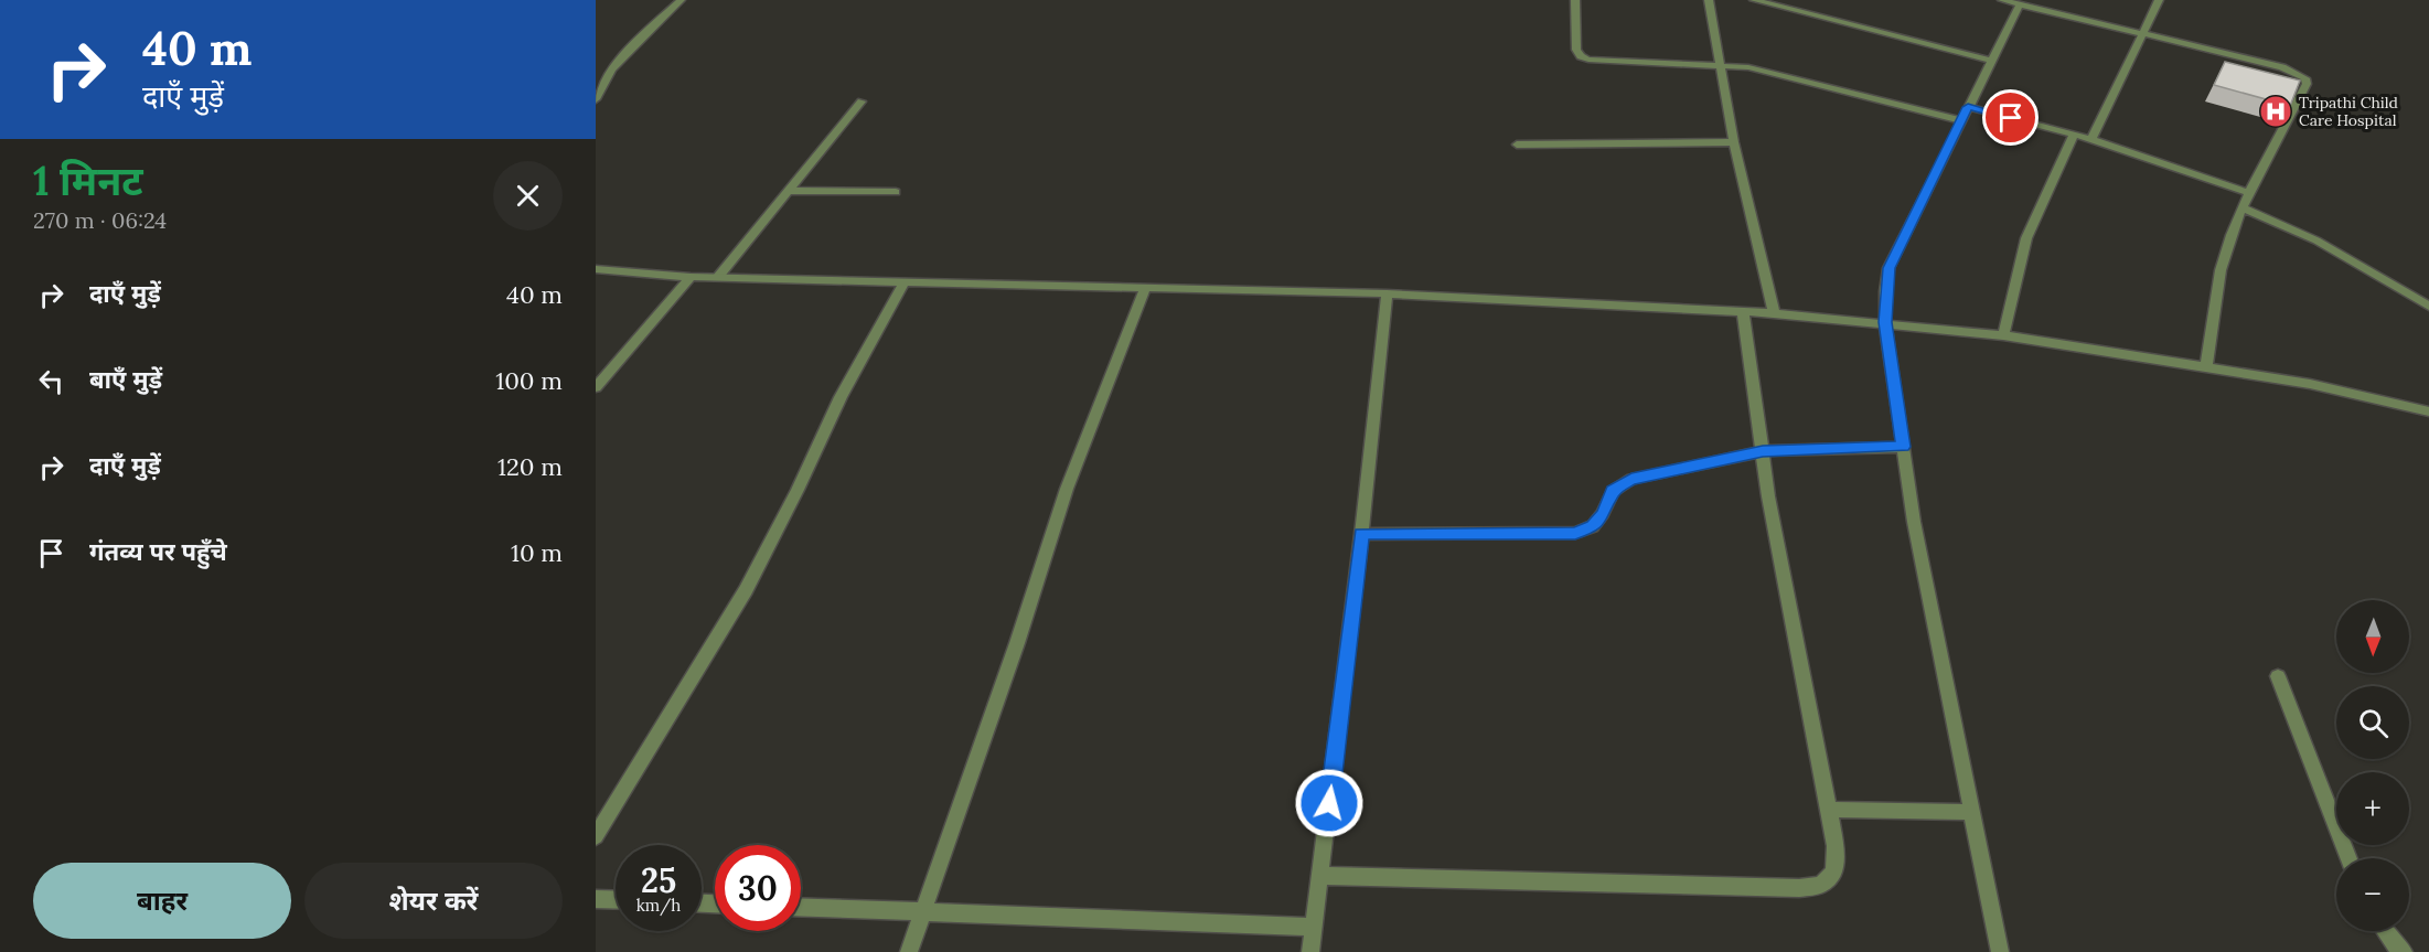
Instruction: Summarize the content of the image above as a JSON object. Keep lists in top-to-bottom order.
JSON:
{
  "places": {
    "hospital": ["Tripathi Child Care Hospital"]
  },
  "north": "bottom",
  "page": {
    "turn": ["40 m", "दाएँ मुड़ें"],
    "heading": ["1 मिनट", "270 m · 06:24"],
    "list": [
      {
        "name": "दाएँ मुड़ें",
        "value": "40 m"
      },
      {
        "name": "बाएँ मुड़ें",
        "value": "100 m"
      },
      {
        "name": "दाएँ मुड़ें",
        "value": "120 m"
      },
      {
        "name": "गंतव्य पर पहुँचे",
        "value": "10 m"
      }
    ],
    "map_buttons": ["+", "−"],
    "speed": "25 km/h",
    "limit": "30",
    "buttons": ["बाहर", "शेयर करें"]
  }
}
